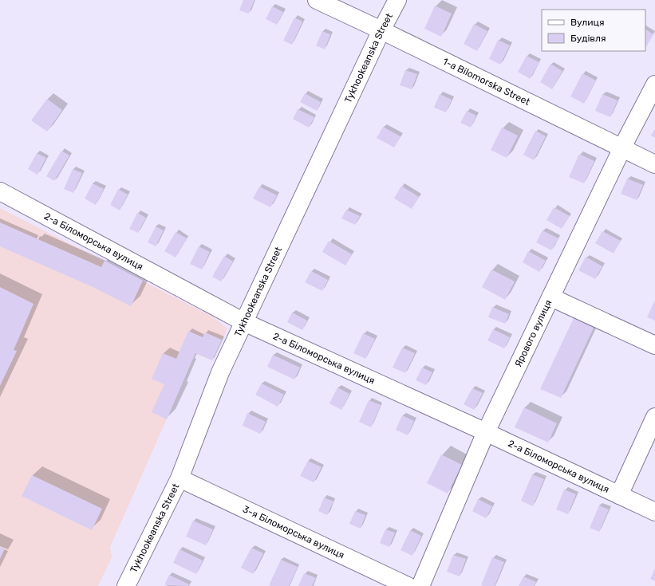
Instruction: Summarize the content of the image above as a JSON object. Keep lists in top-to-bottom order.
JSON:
{
  "streets": {
    "street": [
      "Tykhookeanska Street",
      "1-a Bilomorska Street",
      "2-а Біломорська вулиця",
      "Ярового вулиця",
      "3-я Біломорська вулиця"
    ]
  },
  "crossings": [
    ["Tykhookeanska Street", "1-a Bilomorska Street"],
    ["Tykhookeanska Street", "2-а Біломорська вулиця"],
    ["Tykhookeanska Street", "3-я Біломорська вулиця"],
    ["1-a Bilomorska Street", "Ярового вулиця"],
    ["2-а Біломорська вулиця", "Ярового вулиця"]
  ],
  "legend": ["Вулиця", "Будівля"]
}
